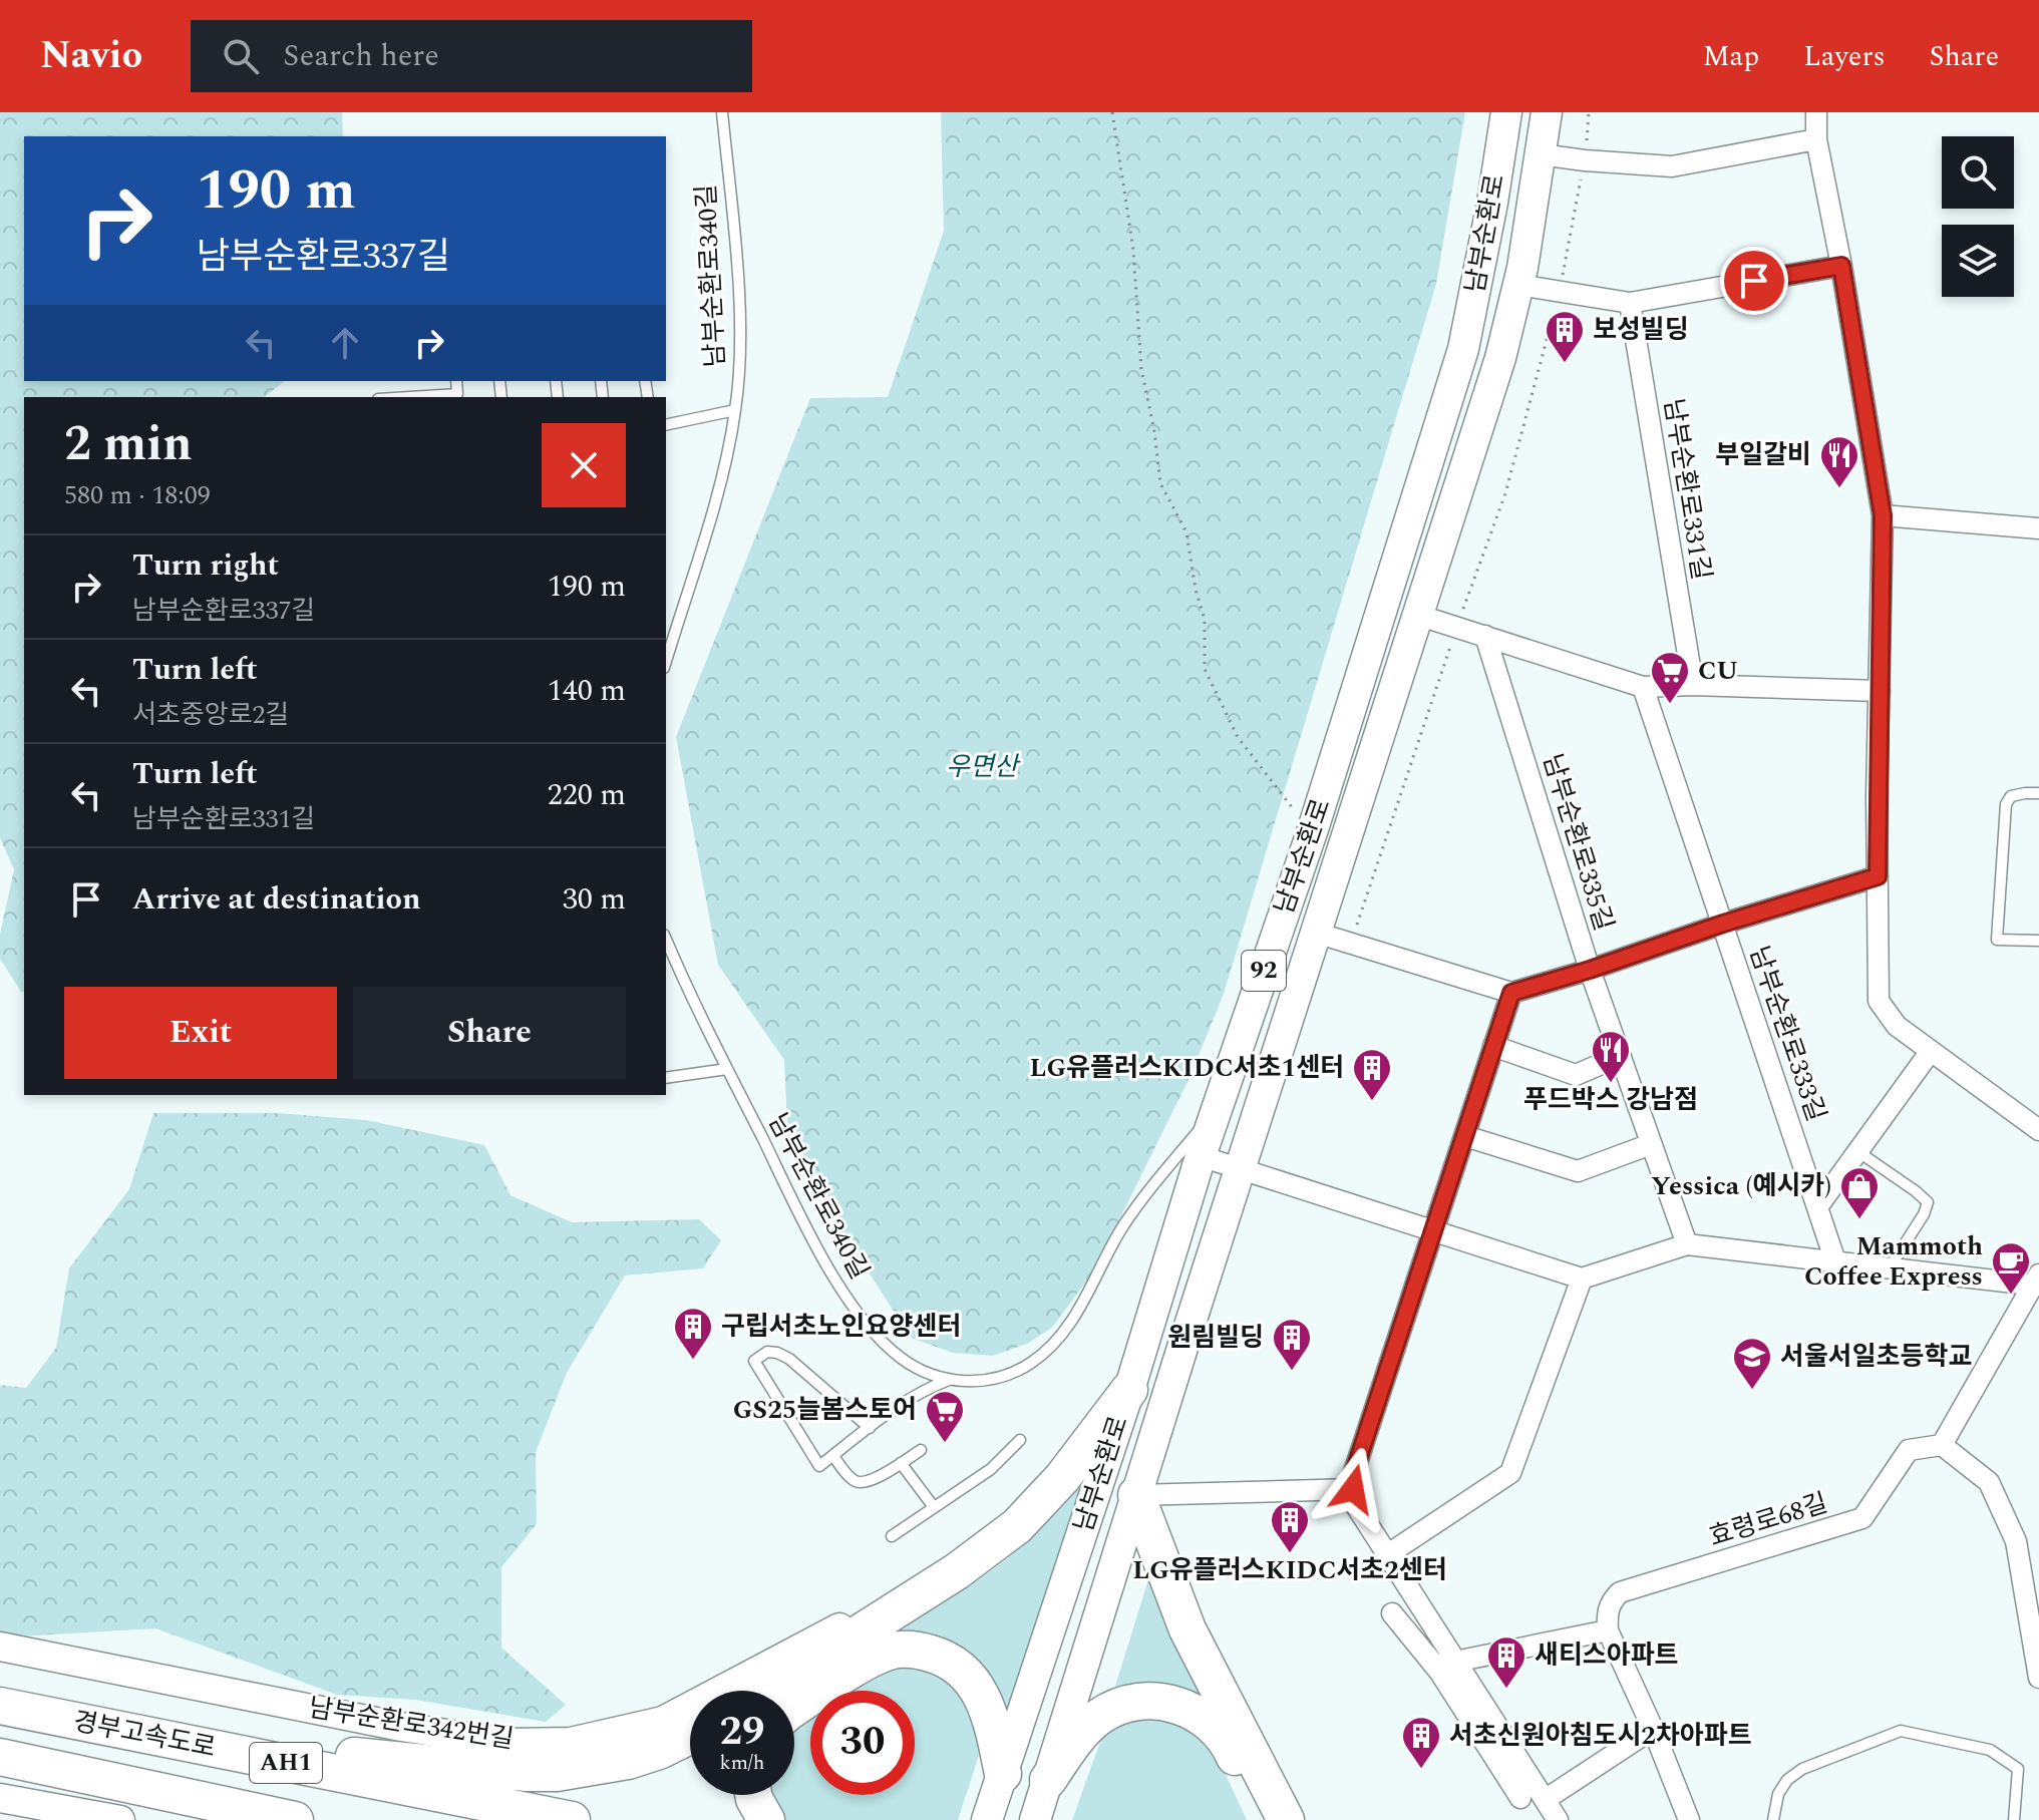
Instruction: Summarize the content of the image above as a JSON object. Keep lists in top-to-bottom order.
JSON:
{
  "streets": {
    "highway": ["경부고속도로", "AH1"],
    "main road": ["남부순환로", "92"],
    "street": [
      "남부순환로331길",
      "남부순환로335길",
      "남부순환로333길",
      "효령로68길",
      "남부순환로342번길"
    ],
    "lane": ["남부순환로340길"]
  },
  "crossings": [
    ["남부순환로", "남부순환로340길"]
  ],
  "parks": ["우면산"],
  "places": {
    "building": [
      "보성빌딩",
      "LG유플러스KIDC서초1센터",
      "구립서초노인요양센터",
      "원림빌딩",
      "LG유플러스KIDC서초2센터",
      "새티스아파트",
      "서초신원아침도시2차아파트"
    ],
    "restaurant": ["부일갈비", "푸드박스 강남점"],
    "supermarket": ["CU", "GS25늘봄스토어"],
    "shop": ["Yessica (예시카)"],
    "cafe": ["Mammoth Coffee Express"],
    "school or university": ["서울서일초등학교"]
  },
  "page": {
    "header": "Navio",
    "search": "Search here",
    "nav": ["Map", "Layers", "Share"],
    "turn": ["190 m", "남부순환로337길"],
    "heading": ["2 min", "580 m · 18:09"],
    "list": [
      {
        "name": "Turn right",
        "note": "남부순환로337길",
        "value": "190 m"
      },
      {
        "name": "Turn left",
        "note": "서초중앙로2길",
        "value": "140 m"
      },
      {
        "name": "Turn left",
        "note": "남부순환로331길",
        "value": "220 m"
      },
      {
        "name": "Arrive at destination",
        "value": "30 m"
      }
    ],
    "buttons": ["Exit", "Share"],
    "speed": "29 km/h",
    "limit": "30"
  }
}
